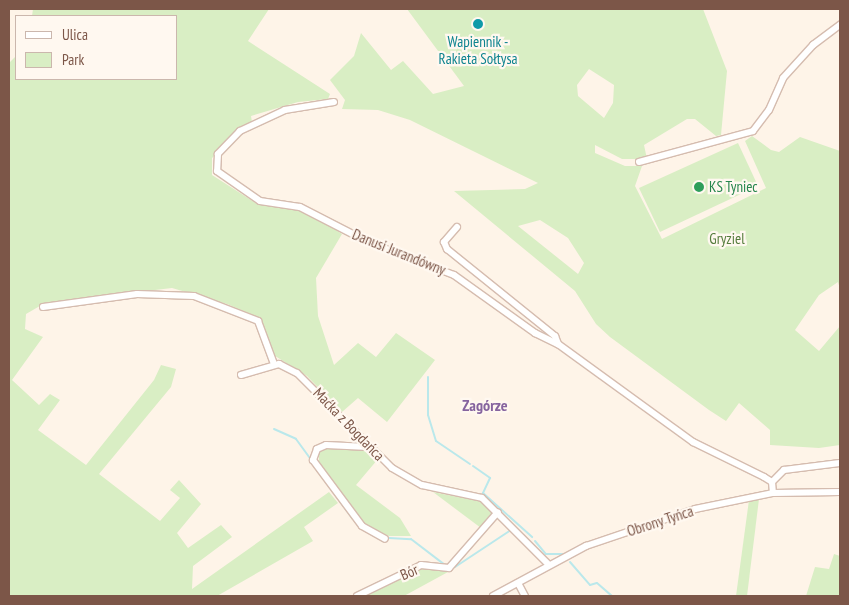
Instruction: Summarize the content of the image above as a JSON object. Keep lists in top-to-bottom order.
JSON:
{
  "streets": {
    "street": [
      "Danusi Jurandówny",
      "Maćka z Bogdańca",
      "Obrony Tyńca",
      "Bór"
    ]
  },
  "crossings": [
    ["Maćka z Bogdańca", "Obrony Tyńca"],
    ["Maćka z Bogdańca", "Bór"]
  ],
  "districts": ["Zagórze"],
  "parks": ["Gryziel"],
  "places": ["Wapiennik - Rakieta Sołtysa", "KS Tyniec"],
  "legend": ["Ulica", "Park"]
}
